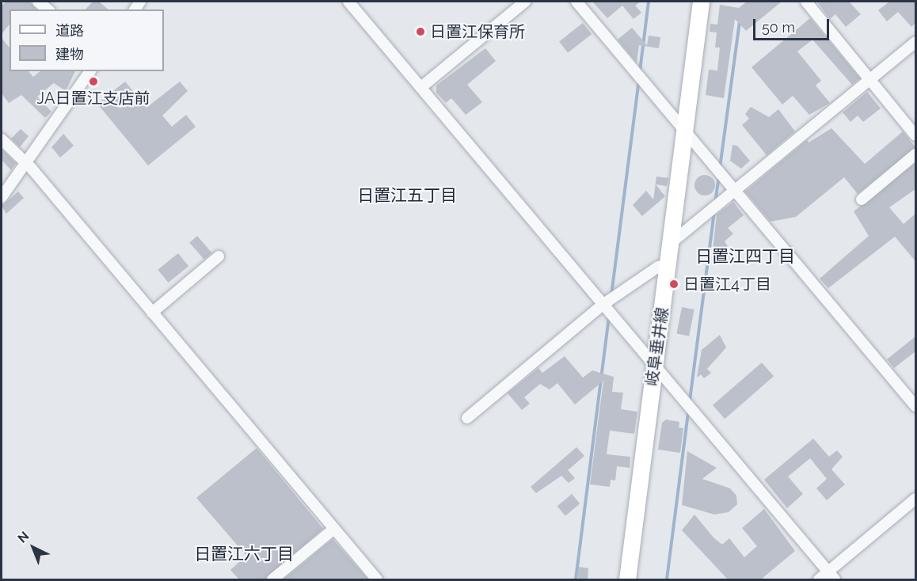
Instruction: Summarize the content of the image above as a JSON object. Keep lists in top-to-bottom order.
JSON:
{
  "streets": {
    "main road": ["岐阜垂井線"]
  },
  "districts": ["日置江五丁目", "日置江四丁目", "日置江六丁目"],
  "places": ["日置江保育所", "JA日置江支店前", "日置江4丁目"],
  "legend": ["道路", "建物"],
  "scale_bar": "50 m",
  "north": "top left"
}
